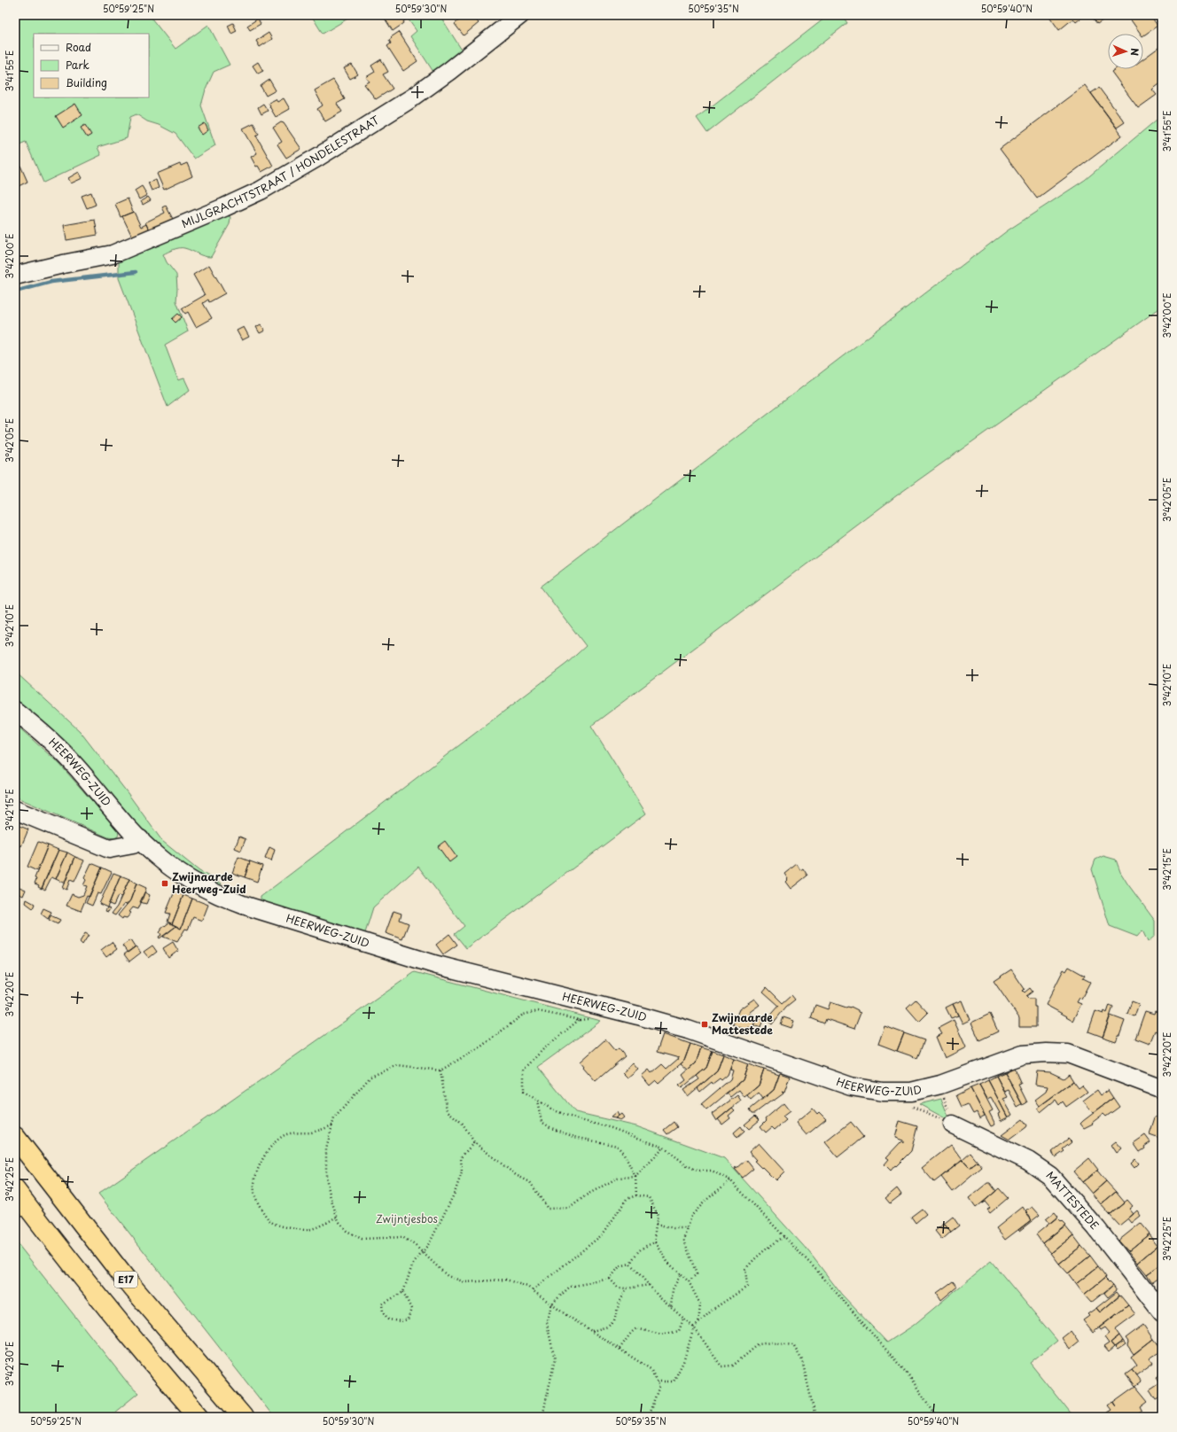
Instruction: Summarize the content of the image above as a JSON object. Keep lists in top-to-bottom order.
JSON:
{
  "streets": {
    "highway": ["E17"],
    "street": ["MIJLGRACHTSTRAAT / HONDELESTRAAT", "HEERWEG-ZUID", "MATTESTEDE"]
  },
  "parks": ["Zwijntjesbos"],
  "places": {
    "transit": ["Zwijnaarde Heerweg-Zuid", "Zwijnaarde Mattestede"]
  },
  "legend": ["Road", "Park", "Building"],
  "north": "right",
  "coordinates": [
    "50°59'25\"N",
    "50°59'30\"N",
    "50°59'35\"N",
    "50°59'40\"N",
    "3°41'55\"E",
    "3°42'00\"E",
    "3°42'05\"E",
    "3°42'10\"E",
    "3°42'15\"E",
    "3°42'20\"E",
    "3°42'25\"E",
    "3°42'30\"E"
  ]
}
